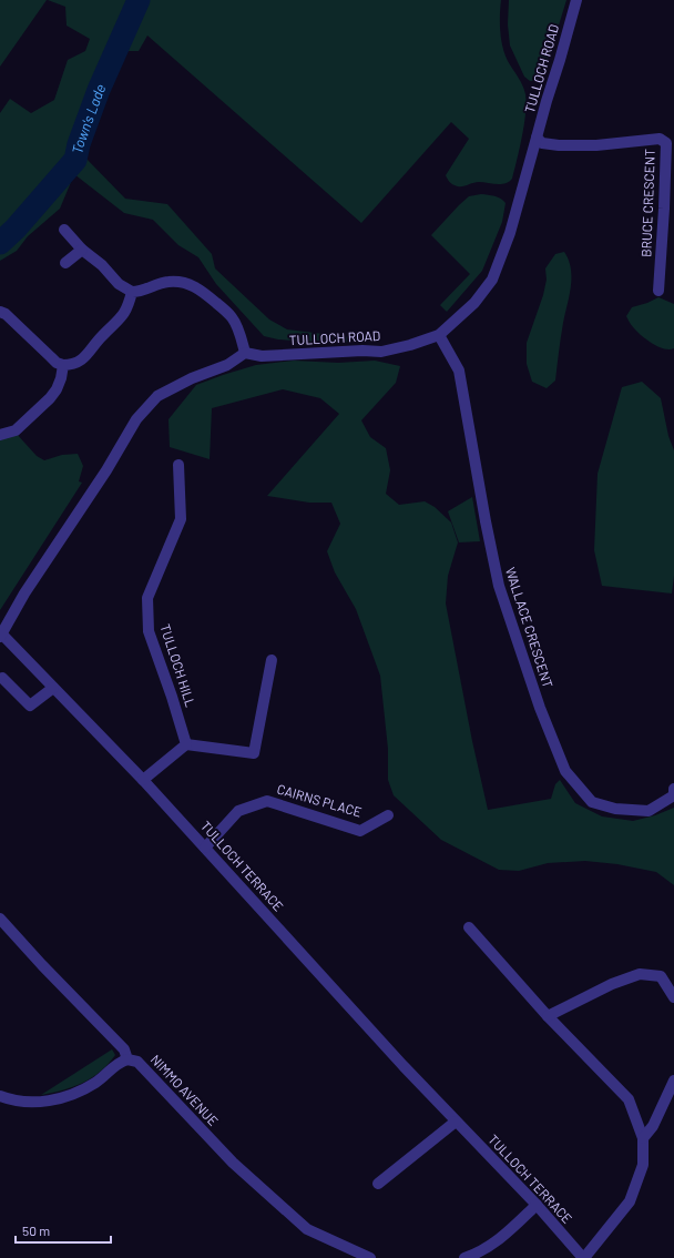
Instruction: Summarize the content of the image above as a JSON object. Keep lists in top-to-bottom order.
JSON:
{
  "streets": {
    "street": [
      "TULLOCH ROAD",
      "BRUCE CRESCENT",
      "WALLACE CRESCENT",
      "TULLOCH HILL",
      "CAIRNS PLACE",
      "TULLOCH TERRACE",
      "NIMMO AVENUE"
    ]
  },
  "crossings": [
    ["TULLOCH ROAD", "BRUCE CRESCENT"],
    ["TULLOCH ROAD", "WALLACE CRESCENT"],
    ["CAIRNS PLACE", "TULLOCH TERRACE"]
  ],
  "water": ["Town's Lade"],
  "scale_bar": "50 m"
}
